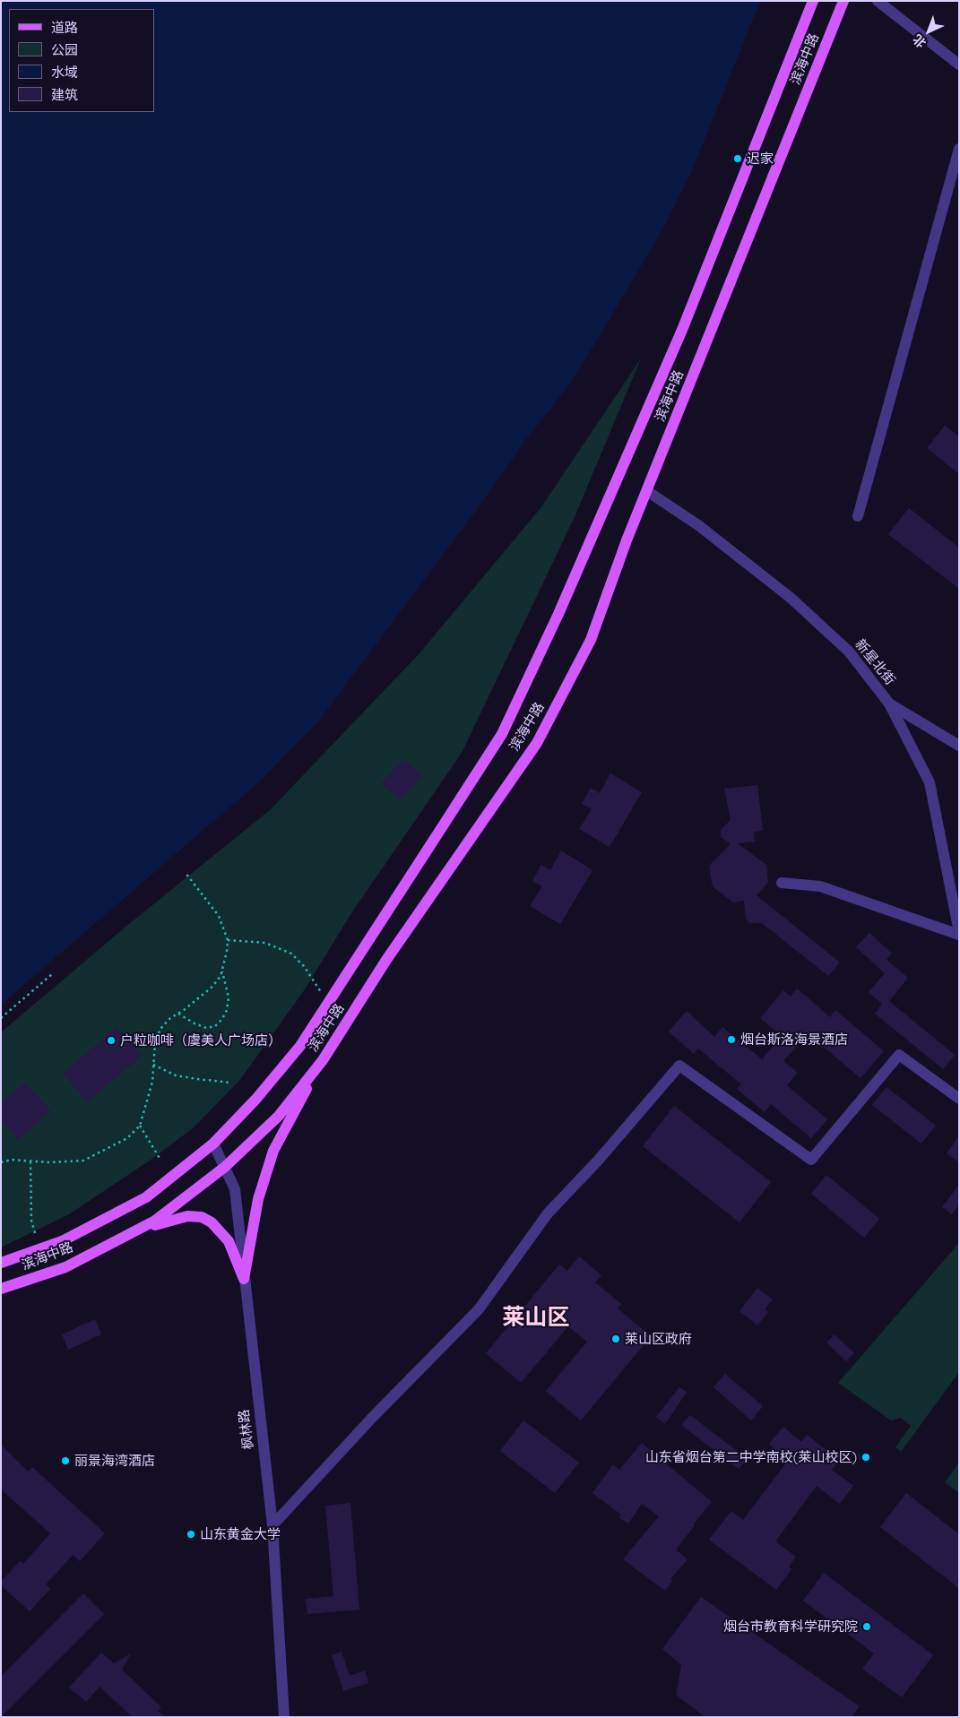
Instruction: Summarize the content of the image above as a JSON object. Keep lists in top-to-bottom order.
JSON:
{
  "streets": {
    "main road": ["滨海中路"],
    "street": ["新星北街", "枫林路"]
  },
  "crossings": [
    ["滨海中路", "新星北街"],
    ["滨海中路", "枫林路"]
  ],
  "districts": ["莱山区"],
  "places": [
    "迟家",
    "烟台斯洛海景酒店",
    "户粒咖啡（虞美人广场店）",
    "莱山区政府",
    "山东省烟台第二中学南校(莱山校区)",
    "丽景海湾酒店",
    "山东黄金大学",
    "烟台市教育科学研究院"
  ],
  "legend": [
    "道路",
    "公园",
    "水域",
    "建筑"
  ],
  "north": "bottom left"
}
